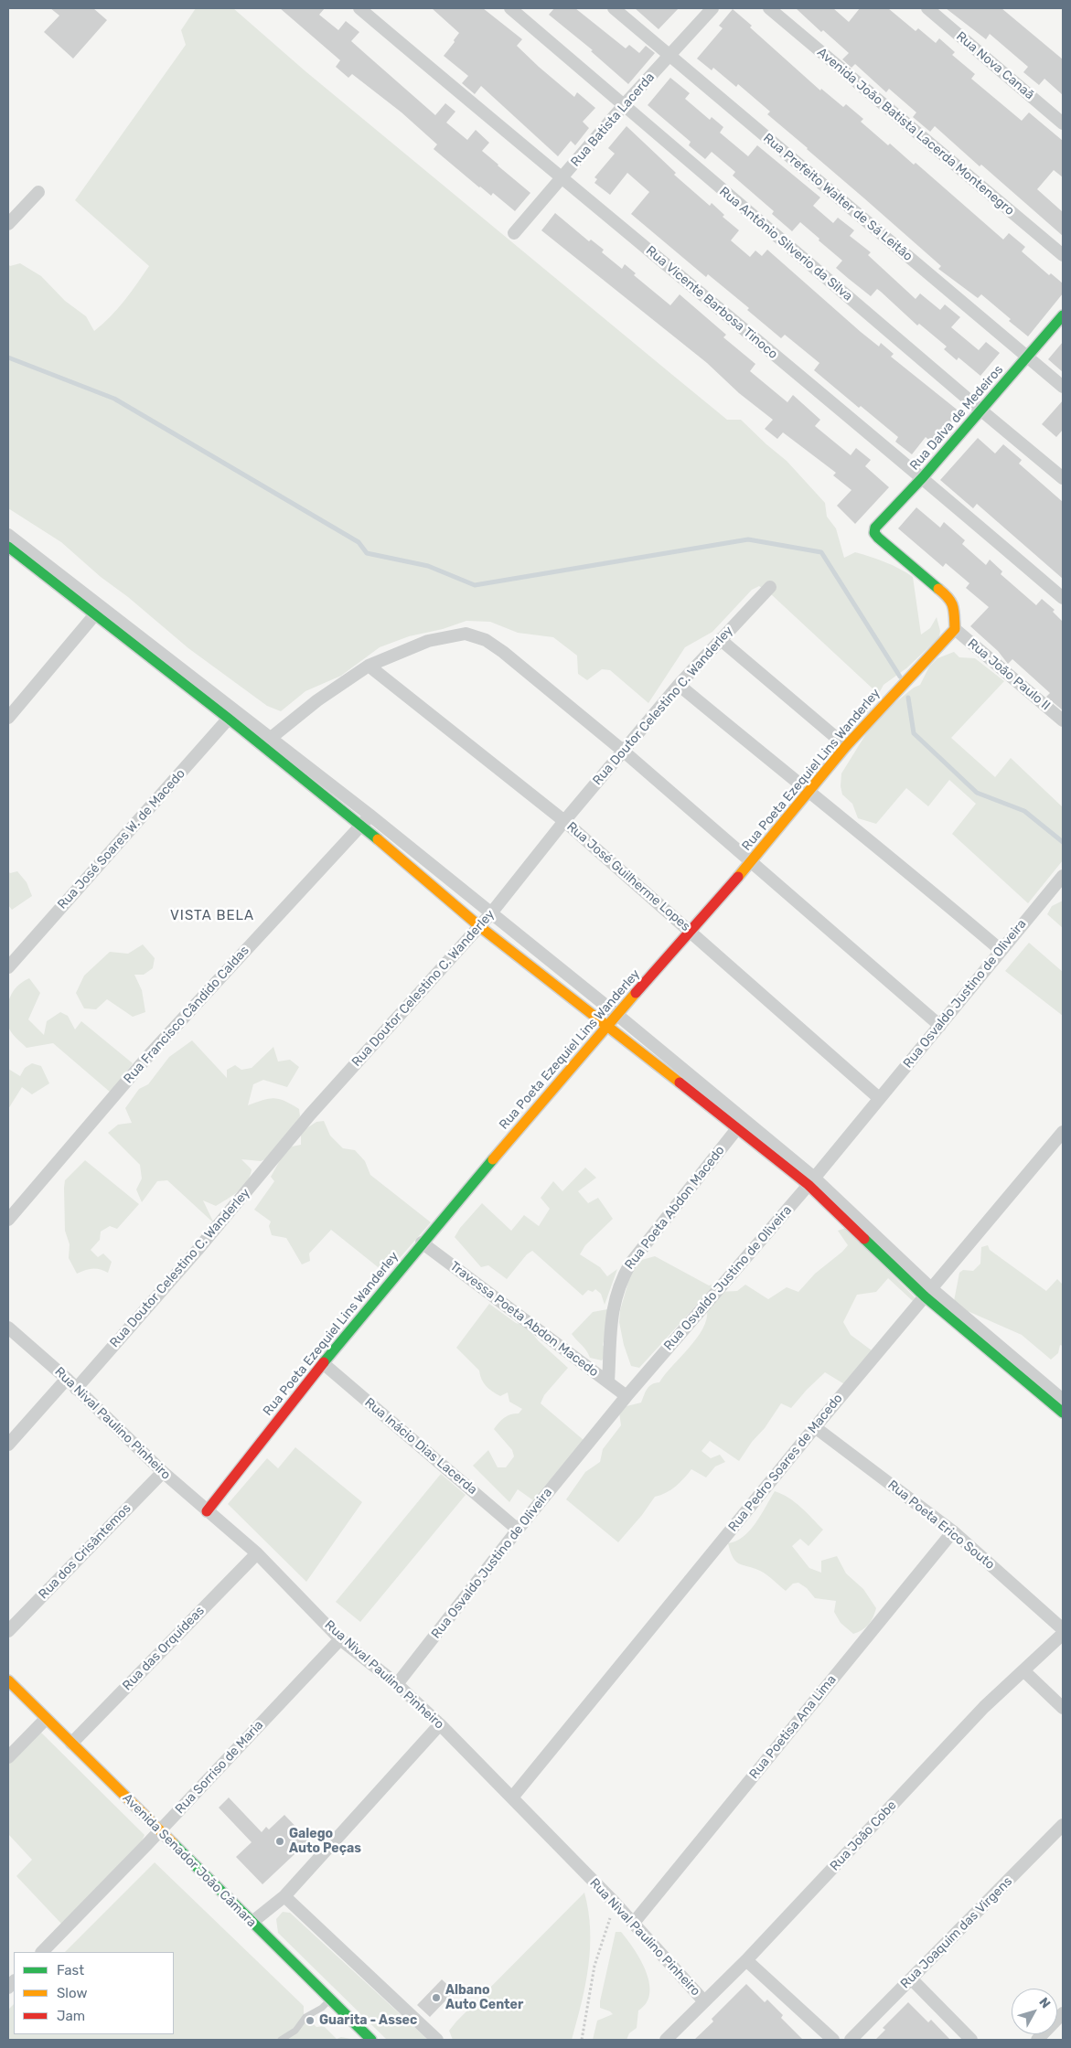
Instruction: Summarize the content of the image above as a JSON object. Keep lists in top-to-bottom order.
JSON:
{
  "streets": {
    "street": [
      "Rua Nova Canaã",
      "Rua Batista Lacerda",
      "Avenida João Batista Lacerda Montenegro",
      "Rua Prefeito Walter de Sá Leitão",
      "Rua Antônio Silverio da Silva",
      "Rua Vicente Barbosa Tinoco",
      "Rua Dalva de Medeiros",
      "Rua João Paulo II",
      "Rua Doutor Celestino C. Wanderley",
      "Rua Poeta Ezequiel Lins Wanderley",
      "Rua José Soares W. de Macedo",
      "Rua José Guilherme Lopes",
      "Rua Osvaldo Justino de Oliveira",
      "Rua Francisco Cândido Caldas",
      "Rua Poeta Abdon Macedo",
      "Travessa Poeta Abdon Macedo",
      "Rua Nival Paulino Pinheiro",
      "Rua Inácio Dias Lacerda",
      "Rua Pedro Soares de Macedo",
      "Rua Poeta Erico Souto",
      "Rua dos Crisântemos",
      "Rua das Orquídeas",
      "Rua Poetisa Ana Lima",
      "Rua Sorriso de Maria",
      "Rua João Cobe",
      "Avenida Senador João Câmara",
      "Rua Joaquim das Virgens"
    ]
  },
  "crossings": [
    ["Rua Batista Lacerda", "Rua Prefeito Walter de Sá Leitão"],
    ["Rua Batista Lacerda", "Rua Antônio Silverio da Silva"],
    ["Rua Batista Lacerda", "Rua Vicente Barbosa Tinoco"],
    ["Rua Prefeito Walter de Sá Leitão", "Rua Dalva de Medeiros"],
    ["Rua Antônio Silverio da Silva", "Rua Dalva de Medeiros"],
    ["Rua Vicente Barbosa Tinoco", "Rua Dalva de Medeiros"],
    ["Rua Dalva de Medeiros", "Rua João Paulo II"],
    ["Rua Dalva de Medeiros", "Rua Poeta Ezequiel Lins Wanderley"],
    ["Rua João Paulo II", "Rua Poeta Ezequiel Lins Wanderley"],
    ["Rua Doutor Celestino C. Wanderley", "Rua José Guilherme Lopes"],
    ["Rua Doutor Celestino C. Wanderley", "Rua Nival Paulino Pinheiro"],
    ["Rua Poeta Ezequiel Lins Wanderley", "Rua José Guilherme Lopes"],
    ["Rua Poeta Ezequiel Lins Wanderley", "Travessa Poeta Abdon Macedo"],
    ["Rua Poeta Ezequiel Lins Wanderley", "Rua Nival Paulino Pinheiro"],
    ["Rua Poeta Ezequiel Lins Wanderley", "Rua Inácio Dias Lacerda"],
    ["Rua José Guilherme Lopes", "Rua Osvaldo Justino de Oliveira"],
    ["Rua Osvaldo Justino de Oliveira", "Travessa Poeta Abdon Macedo"],
    ["Rua Osvaldo Justino de Oliveira", "Rua Nival Paulino Pinheiro"],
    ["Rua Osvaldo Justino de Oliveira", "Rua Inácio Dias Lacerda"],
    ["Rua Poeta Abdon Macedo", "Travessa Poeta Abdon Macedo"],
    ["Rua Nival Paulino Pinheiro", "Rua Pedro Soares de Macedo"],
    ["Rua Nival Paulino Pinheiro", "Rua dos Crisântemos"],
    ["Rua Nival Paulino Pinheiro", "Rua das Orquídeas"],
    ["Rua Nival Paulino Pinheiro", "Rua Poetisa Ana Lima"],
    ["Rua Nival Paulino Pinheiro", "Rua Sorriso de Maria"],
    ["Rua Nival Paulino Pinheiro", "Rua João Cobe"],
    ["Rua Pedro Soares de Macedo", "Rua Poeta Erico Souto"],
    ["Rua Poeta Erico Souto", "Rua Poetisa Ana Lima"],
    ["Rua das Orquídeas", "Avenida Senador João Câmara"],
    ["Rua Sorriso de Maria", "Avenida Senador João Câmara"]
  ],
  "districts": ["VISTA BELA"],
  "places": ["Galego Auto Peças", "Albano Auto Center", "Guarita - Assec"],
  "legend": ["Fast", "Slow", "Jam"],
  "north": "top right"
}
